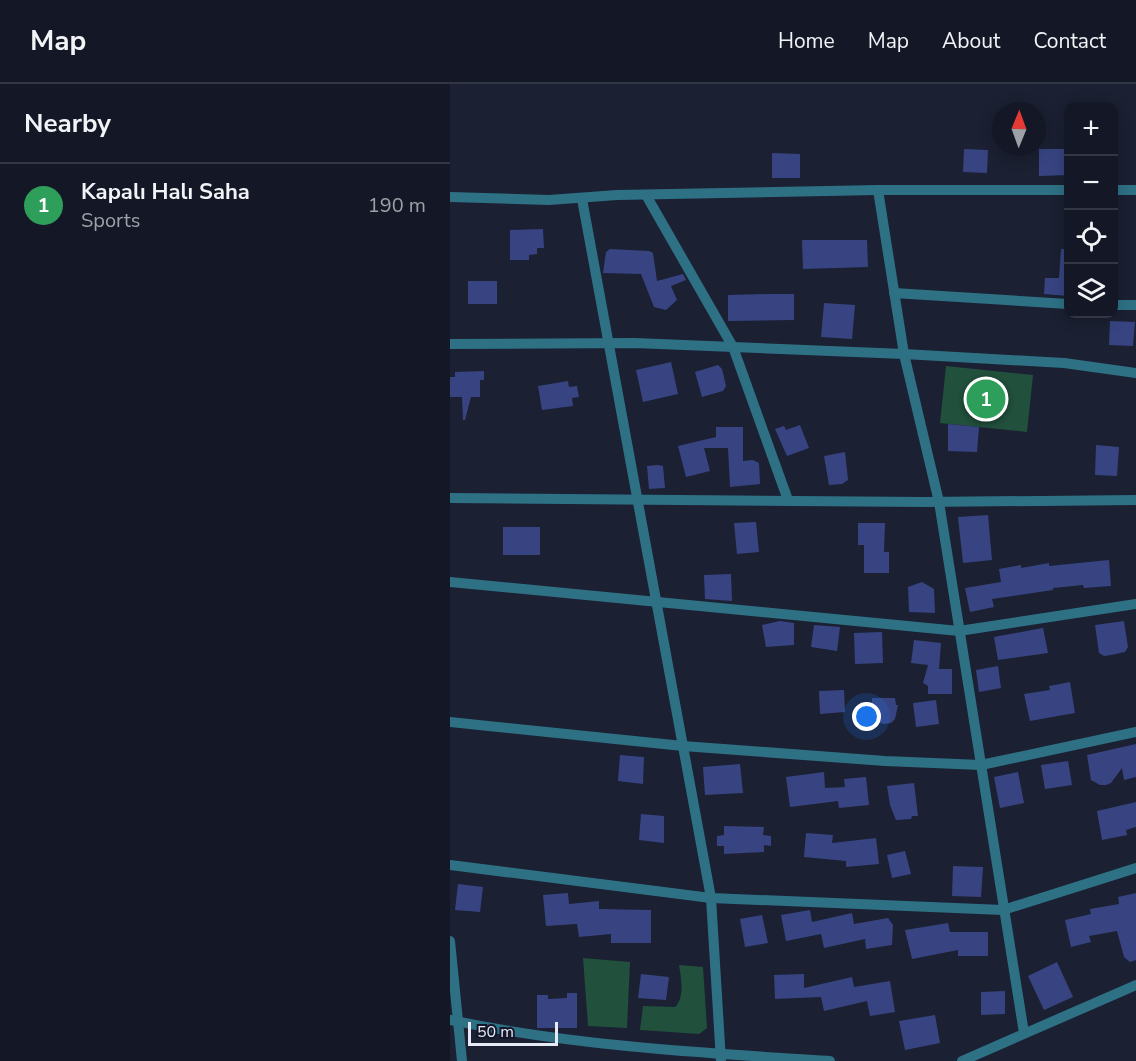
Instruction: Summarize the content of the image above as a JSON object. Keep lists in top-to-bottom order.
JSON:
{
  "scale_bar": "50 m",
  "north": "top",
  "page": {
    "header": "Map",
    "nav": [
      "Home",
      "Map",
      "About",
      "Contact"
    ],
    "heading": "Nearby",
    "map_buttons": ["+", "−"],
    "list": [
      {
        "mark": "1",
        "name": "Kapalı Halı Saha",
        "note": "Sports",
        "value": "190 m"
      }
    ],
    "pins": "1",
    "scale": "50 m"
  }
}
